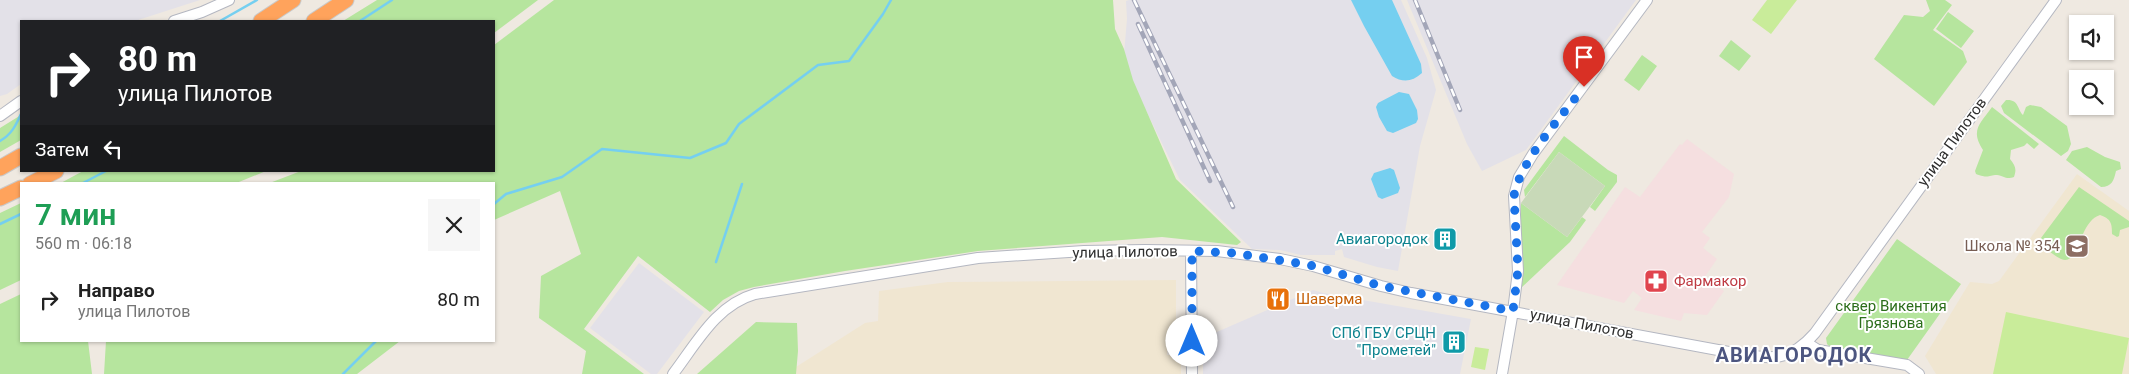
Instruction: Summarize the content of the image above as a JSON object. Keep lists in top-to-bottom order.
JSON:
{
  "streets": {
    "street": ["улица Пилотов"]
  },
  "districts": ["АВИАГОРОДОК"],
  "parks": ["сквер Викентия Грязнова"],
  "places": {
    "building": ["Авиагородок", "СПб ГБУ СРЦН \"Прометей\""],
    "school or university": ["Школа № 354"],
    "pharmacy": ["Фармакор"],
    "restaurant": ["Шаверма"]
  },
  "page": {
    "turn": ["80 m", "улица Пилотов"],
    "then": "Затем",
    "heading": ["7 мин", "560 m · 06:18"],
    "list": [
      {
        "name": "Направо",
        "note": "улица Пилотов",
        "value": "80 m"
      }
    ]
  }
}
